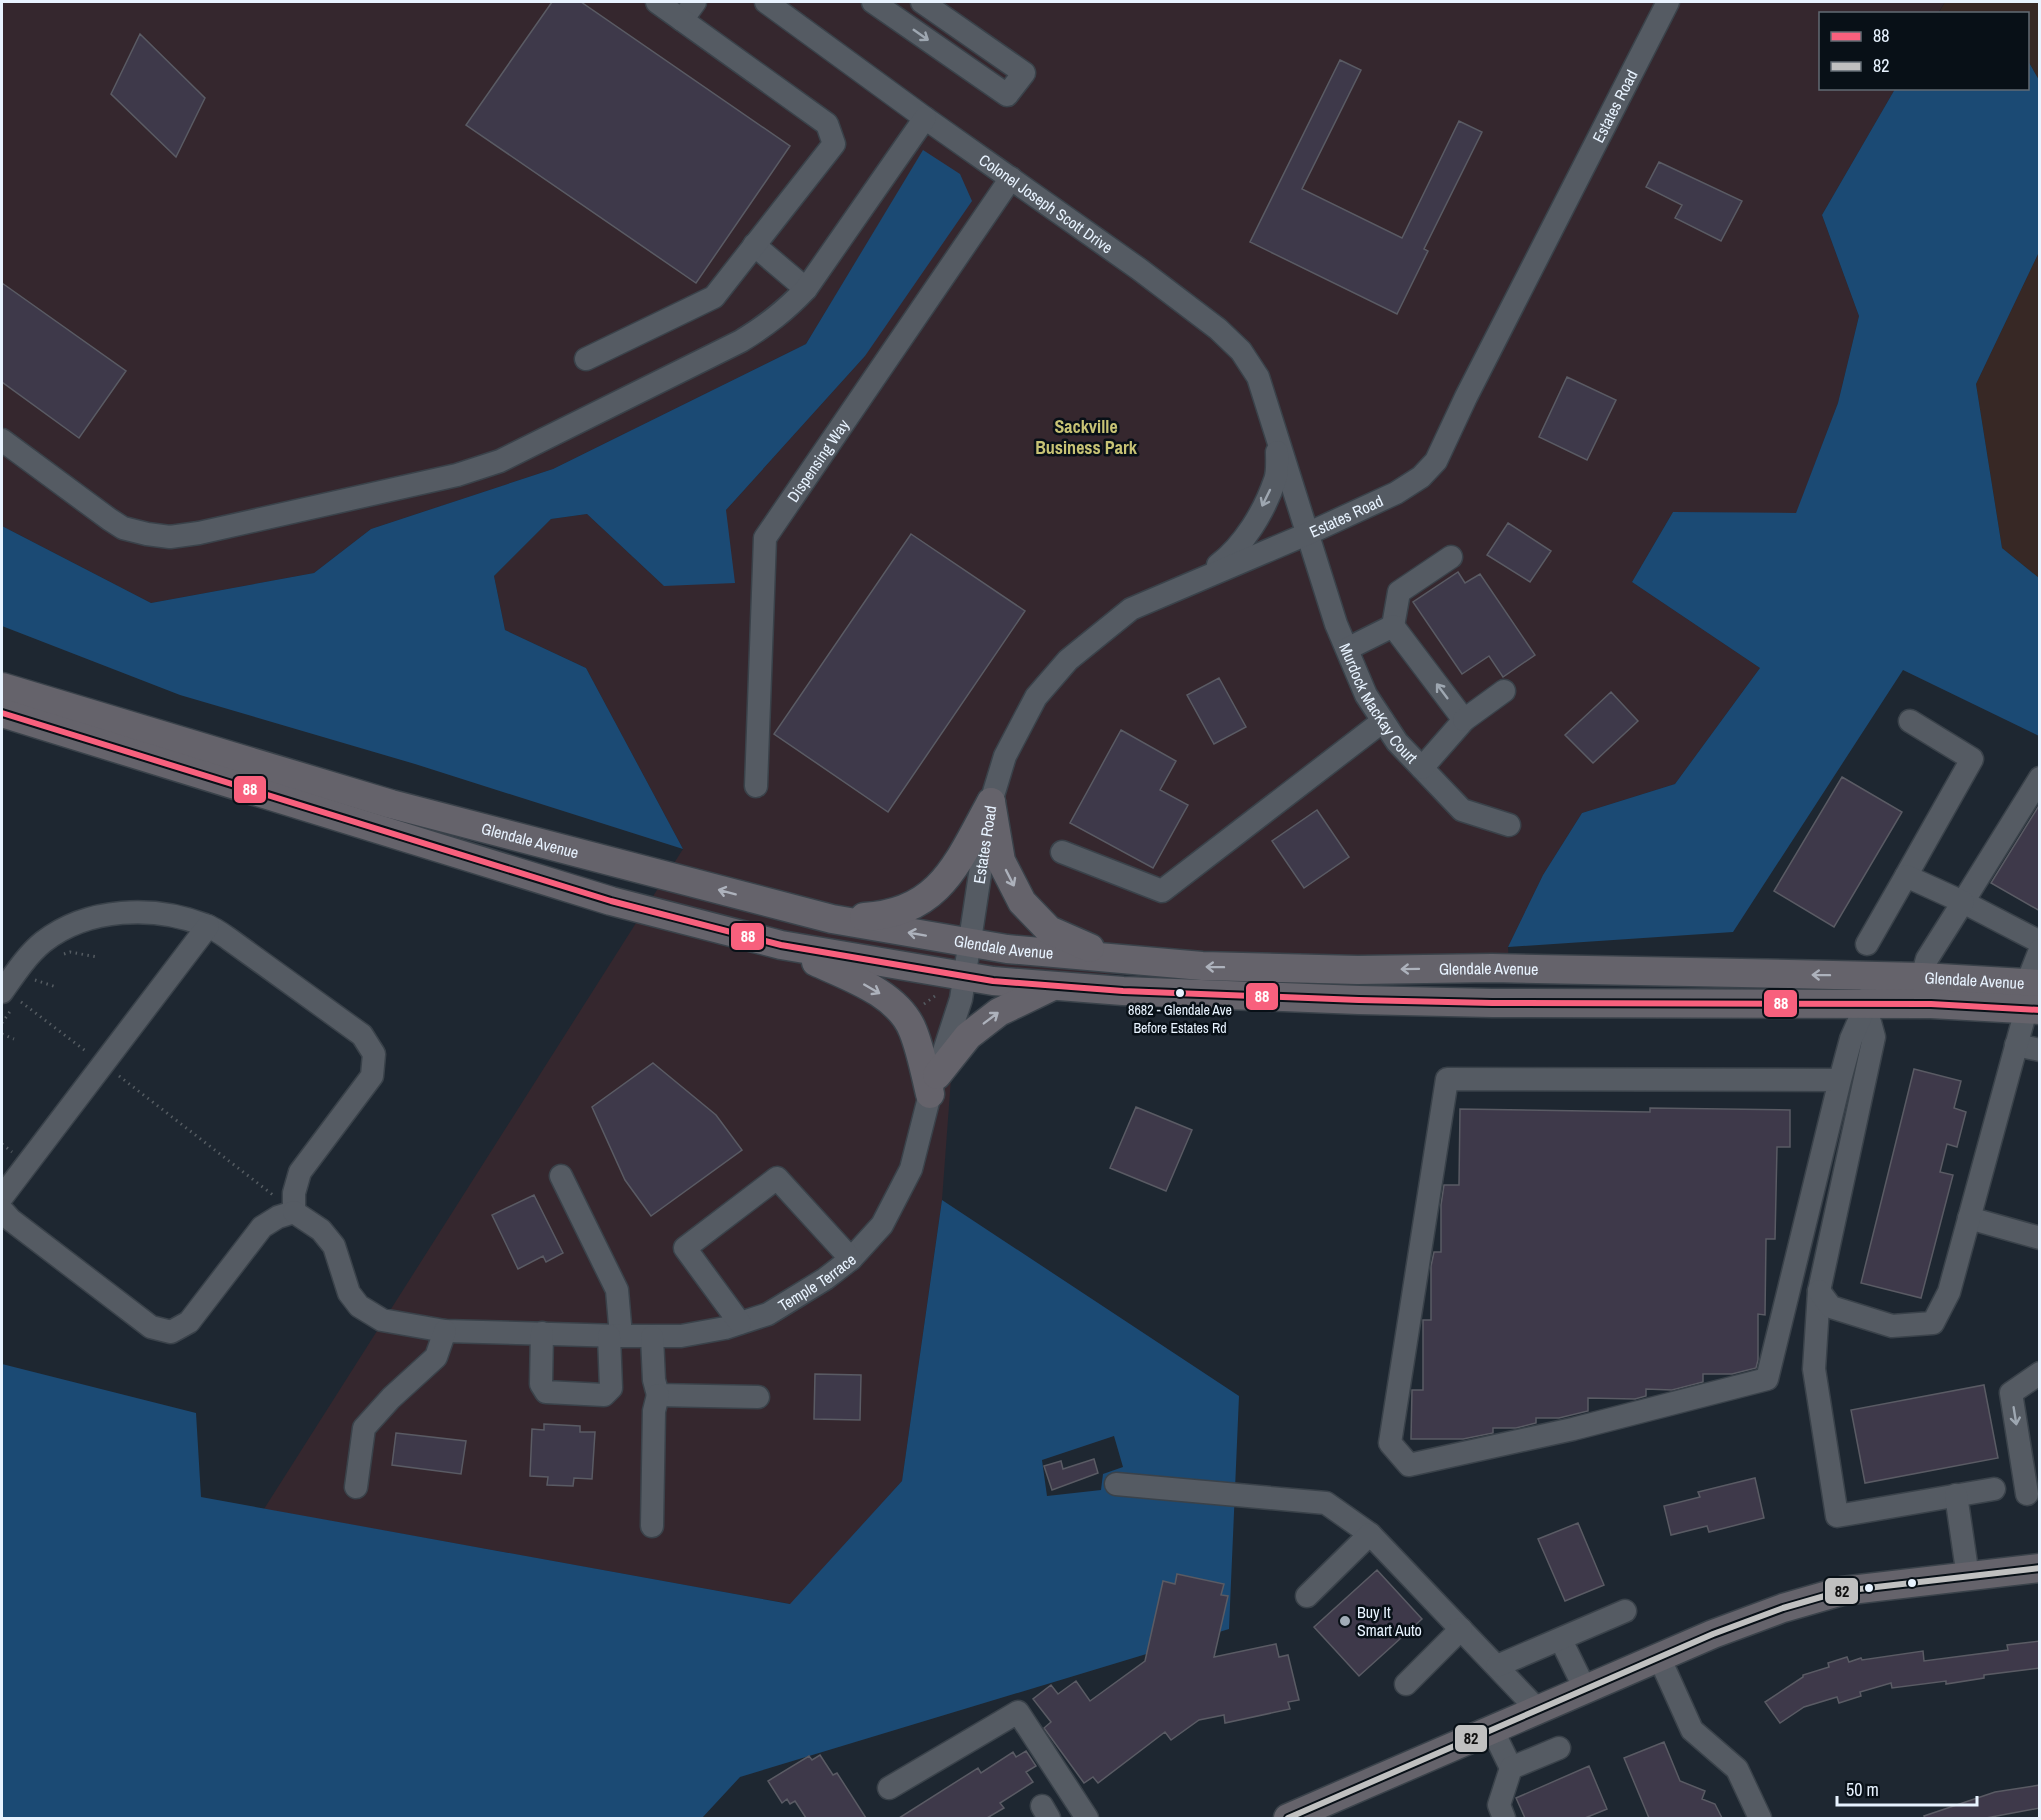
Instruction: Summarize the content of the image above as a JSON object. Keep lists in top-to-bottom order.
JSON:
{
  "streets": {
    "main road": ["Glendale Avenue"],
    "street": [
      "Estates Road",
      "Colonel Joseph Scott Drive",
      "Dispensing Way",
      "Murdock MacKay Court",
      "Temple Terrace"
    ]
  },
  "crossings": [
    ["Estates Road", "Colonel Joseph Scott Drive"],
    ["Estates Road", "Murdock MacKay Court"],
    ["Estates Road", "Glendale Avenue"],
    ["Estates Road", "Temple Terrace"],
    ["Colonel Joseph Scott Drive", "Dispensing Way"],
    ["Colonel Joseph Scott Drive", "Murdock MacKay Court"],
    ["Glendale Avenue", "Temple Terrace"]
  ],
  "districts": ["Sackville Business Park"],
  "places": ["8682 - Glendale Ave Before Estates Rd", "Buy It Smart Auto"],
  "lines": ["transit line 88", "transit line 82"],
  "legend": ["88", "82"],
  "scale_bar": "50 m"
}
